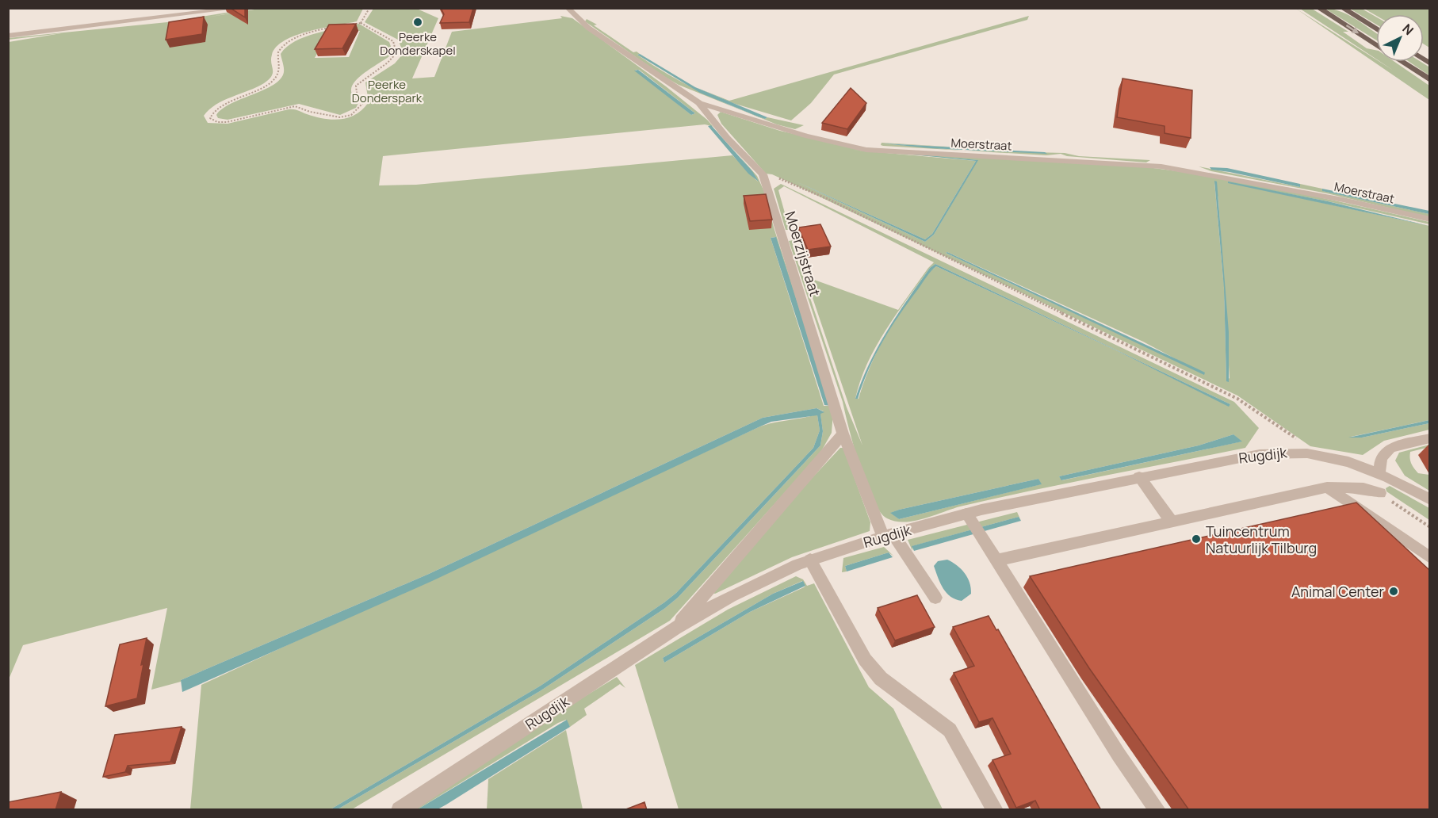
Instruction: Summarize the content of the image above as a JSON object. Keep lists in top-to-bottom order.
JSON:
{
  "streets": {
    "street": ["Moerstraat", "Moerzijstraat", "Rugdijk"]
  },
  "crossings": [
    ["Moerstraat", "Moerzijstraat"],
    ["Moerzijstraat", "Rugdijk"]
  ],
  "parks": ["Peerke Donderspark"],
  "places": ["Peerke Donderskapel", "Tuincentrum Natuurlijk Tilburg", "Animal Center"],
  "north": "top right"
}
